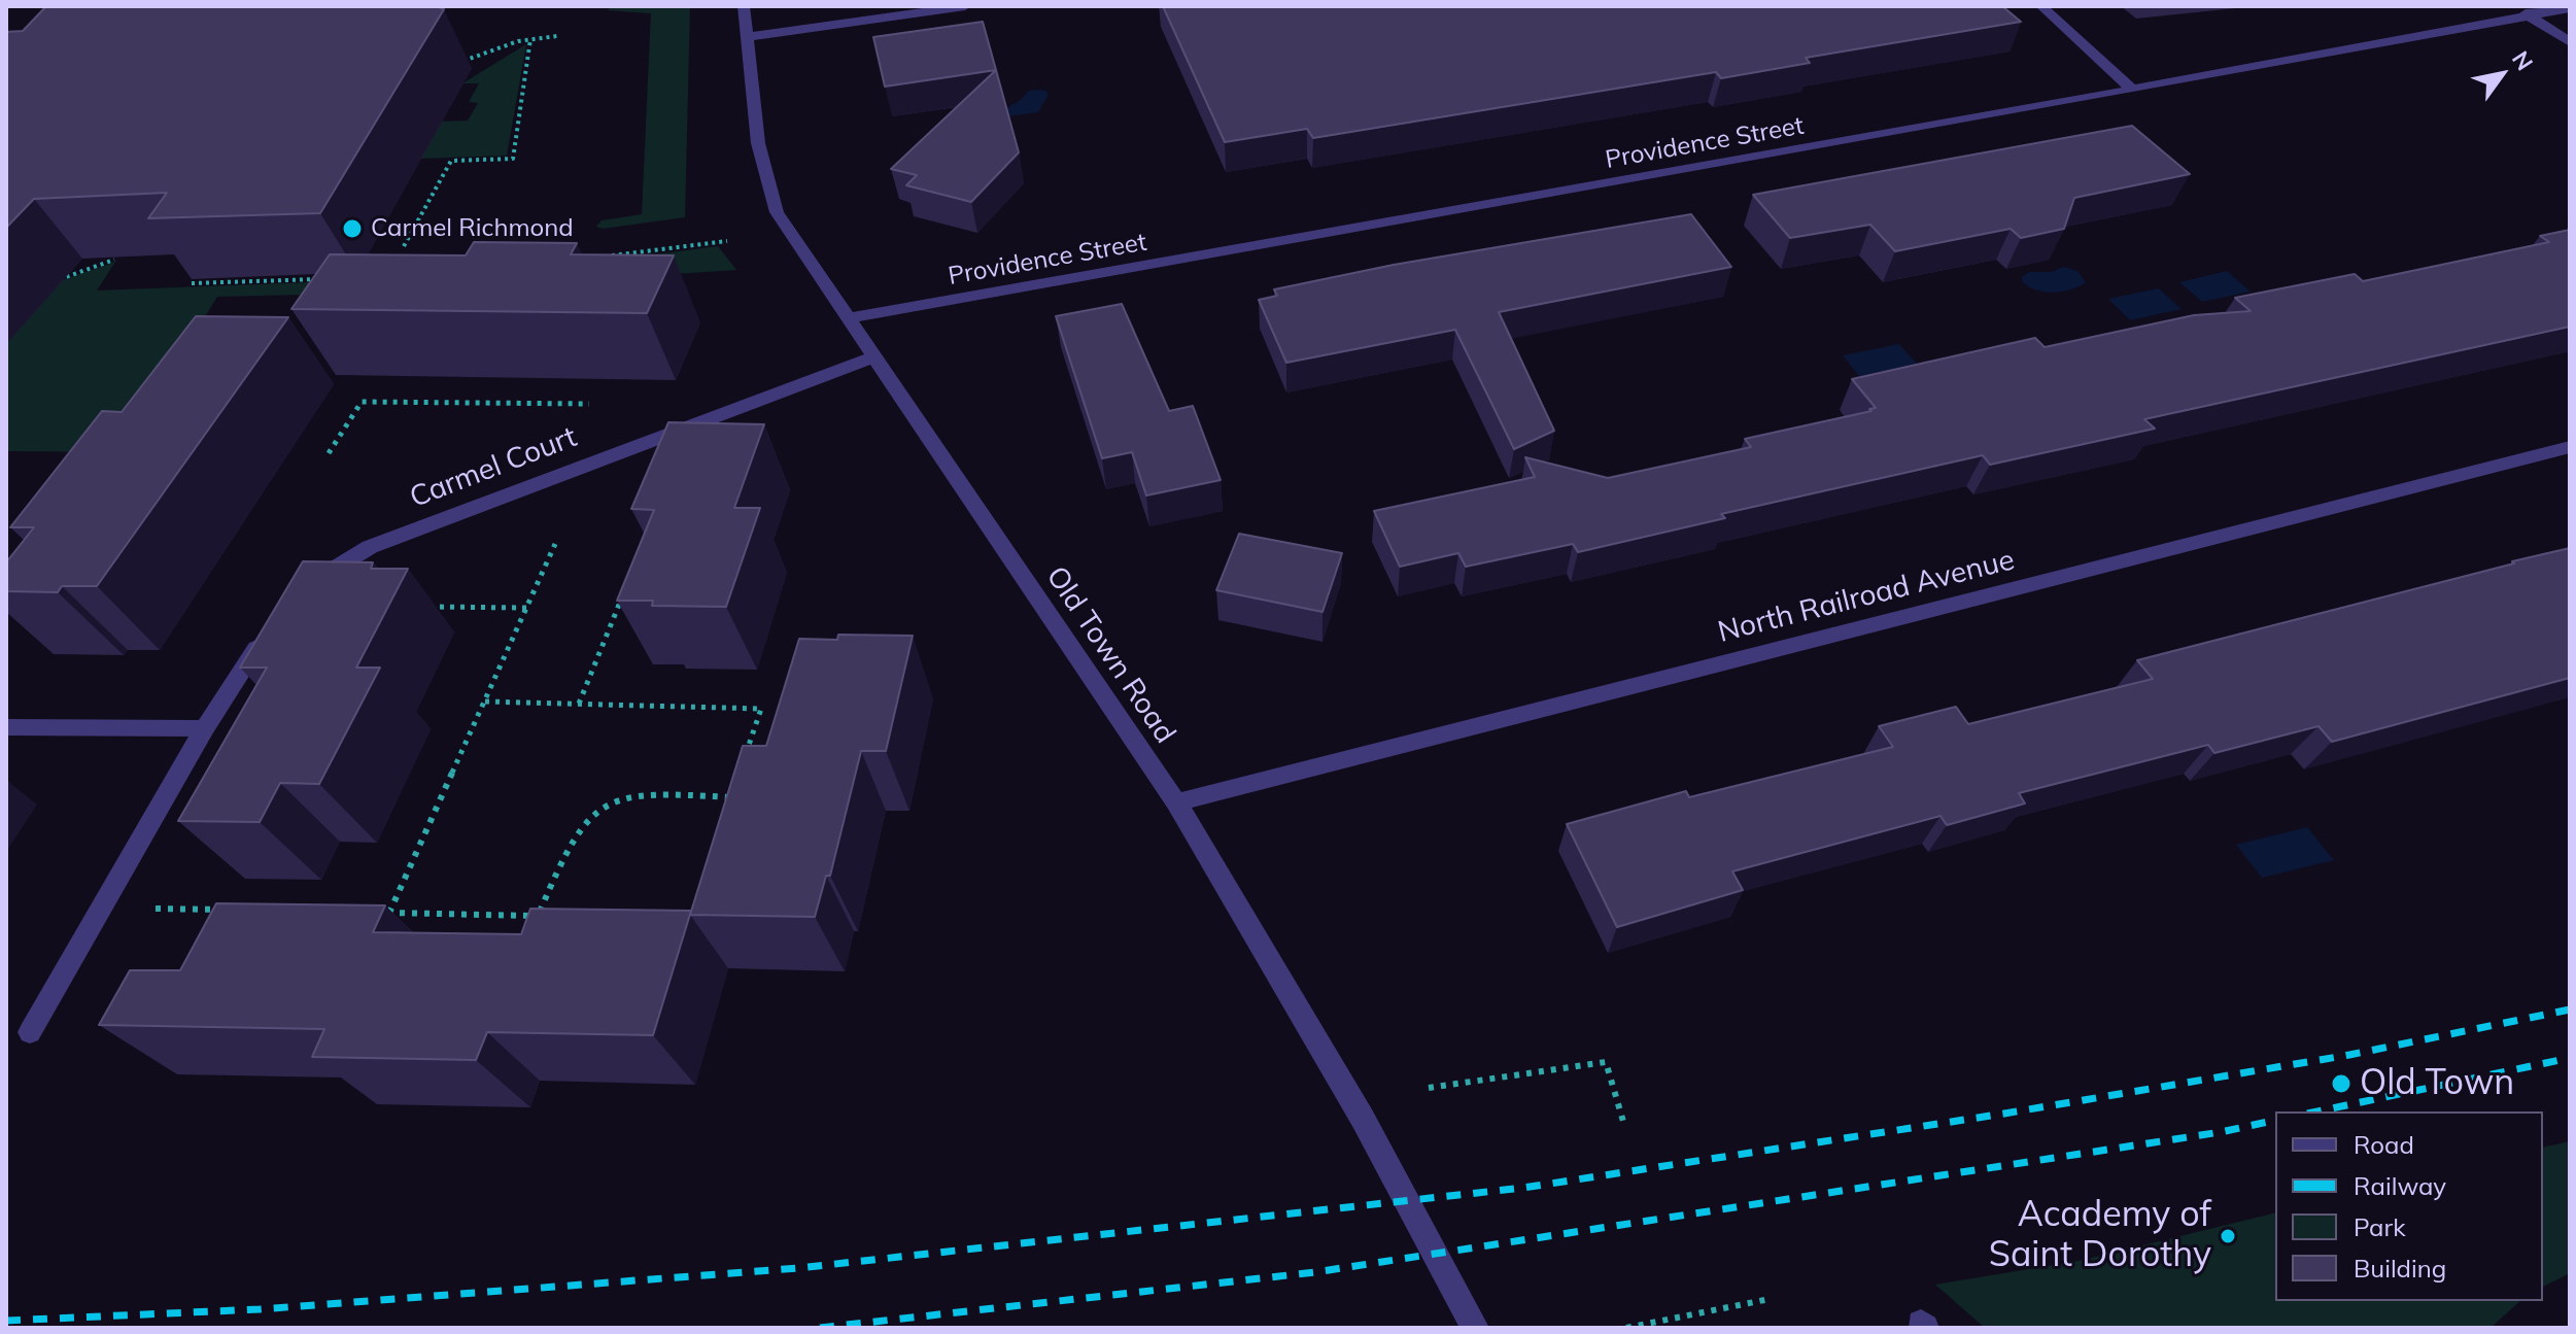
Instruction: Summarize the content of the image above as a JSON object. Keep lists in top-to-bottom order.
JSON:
{
  "streets": {
    "street": [
      "Providence Street",
      "Carmel Court",
      "North Railroad Avenue",
      "Old Town Road"
    ]
  },
  "crossings": [
    ["Providence Street", "Old Town Road"],
    ["Carmel Court", "Old Town Road"],
    ["North Railroad Avenue", "Old Town Road"]
  ],
  "places": ["Carmel Richmond", "Old Town", "Academy of Saint Dorothy"],
  "legend": [
    "Road",
    "Railway",
    "Park",
    "Building"
  ],
  "north": "top right"
}
